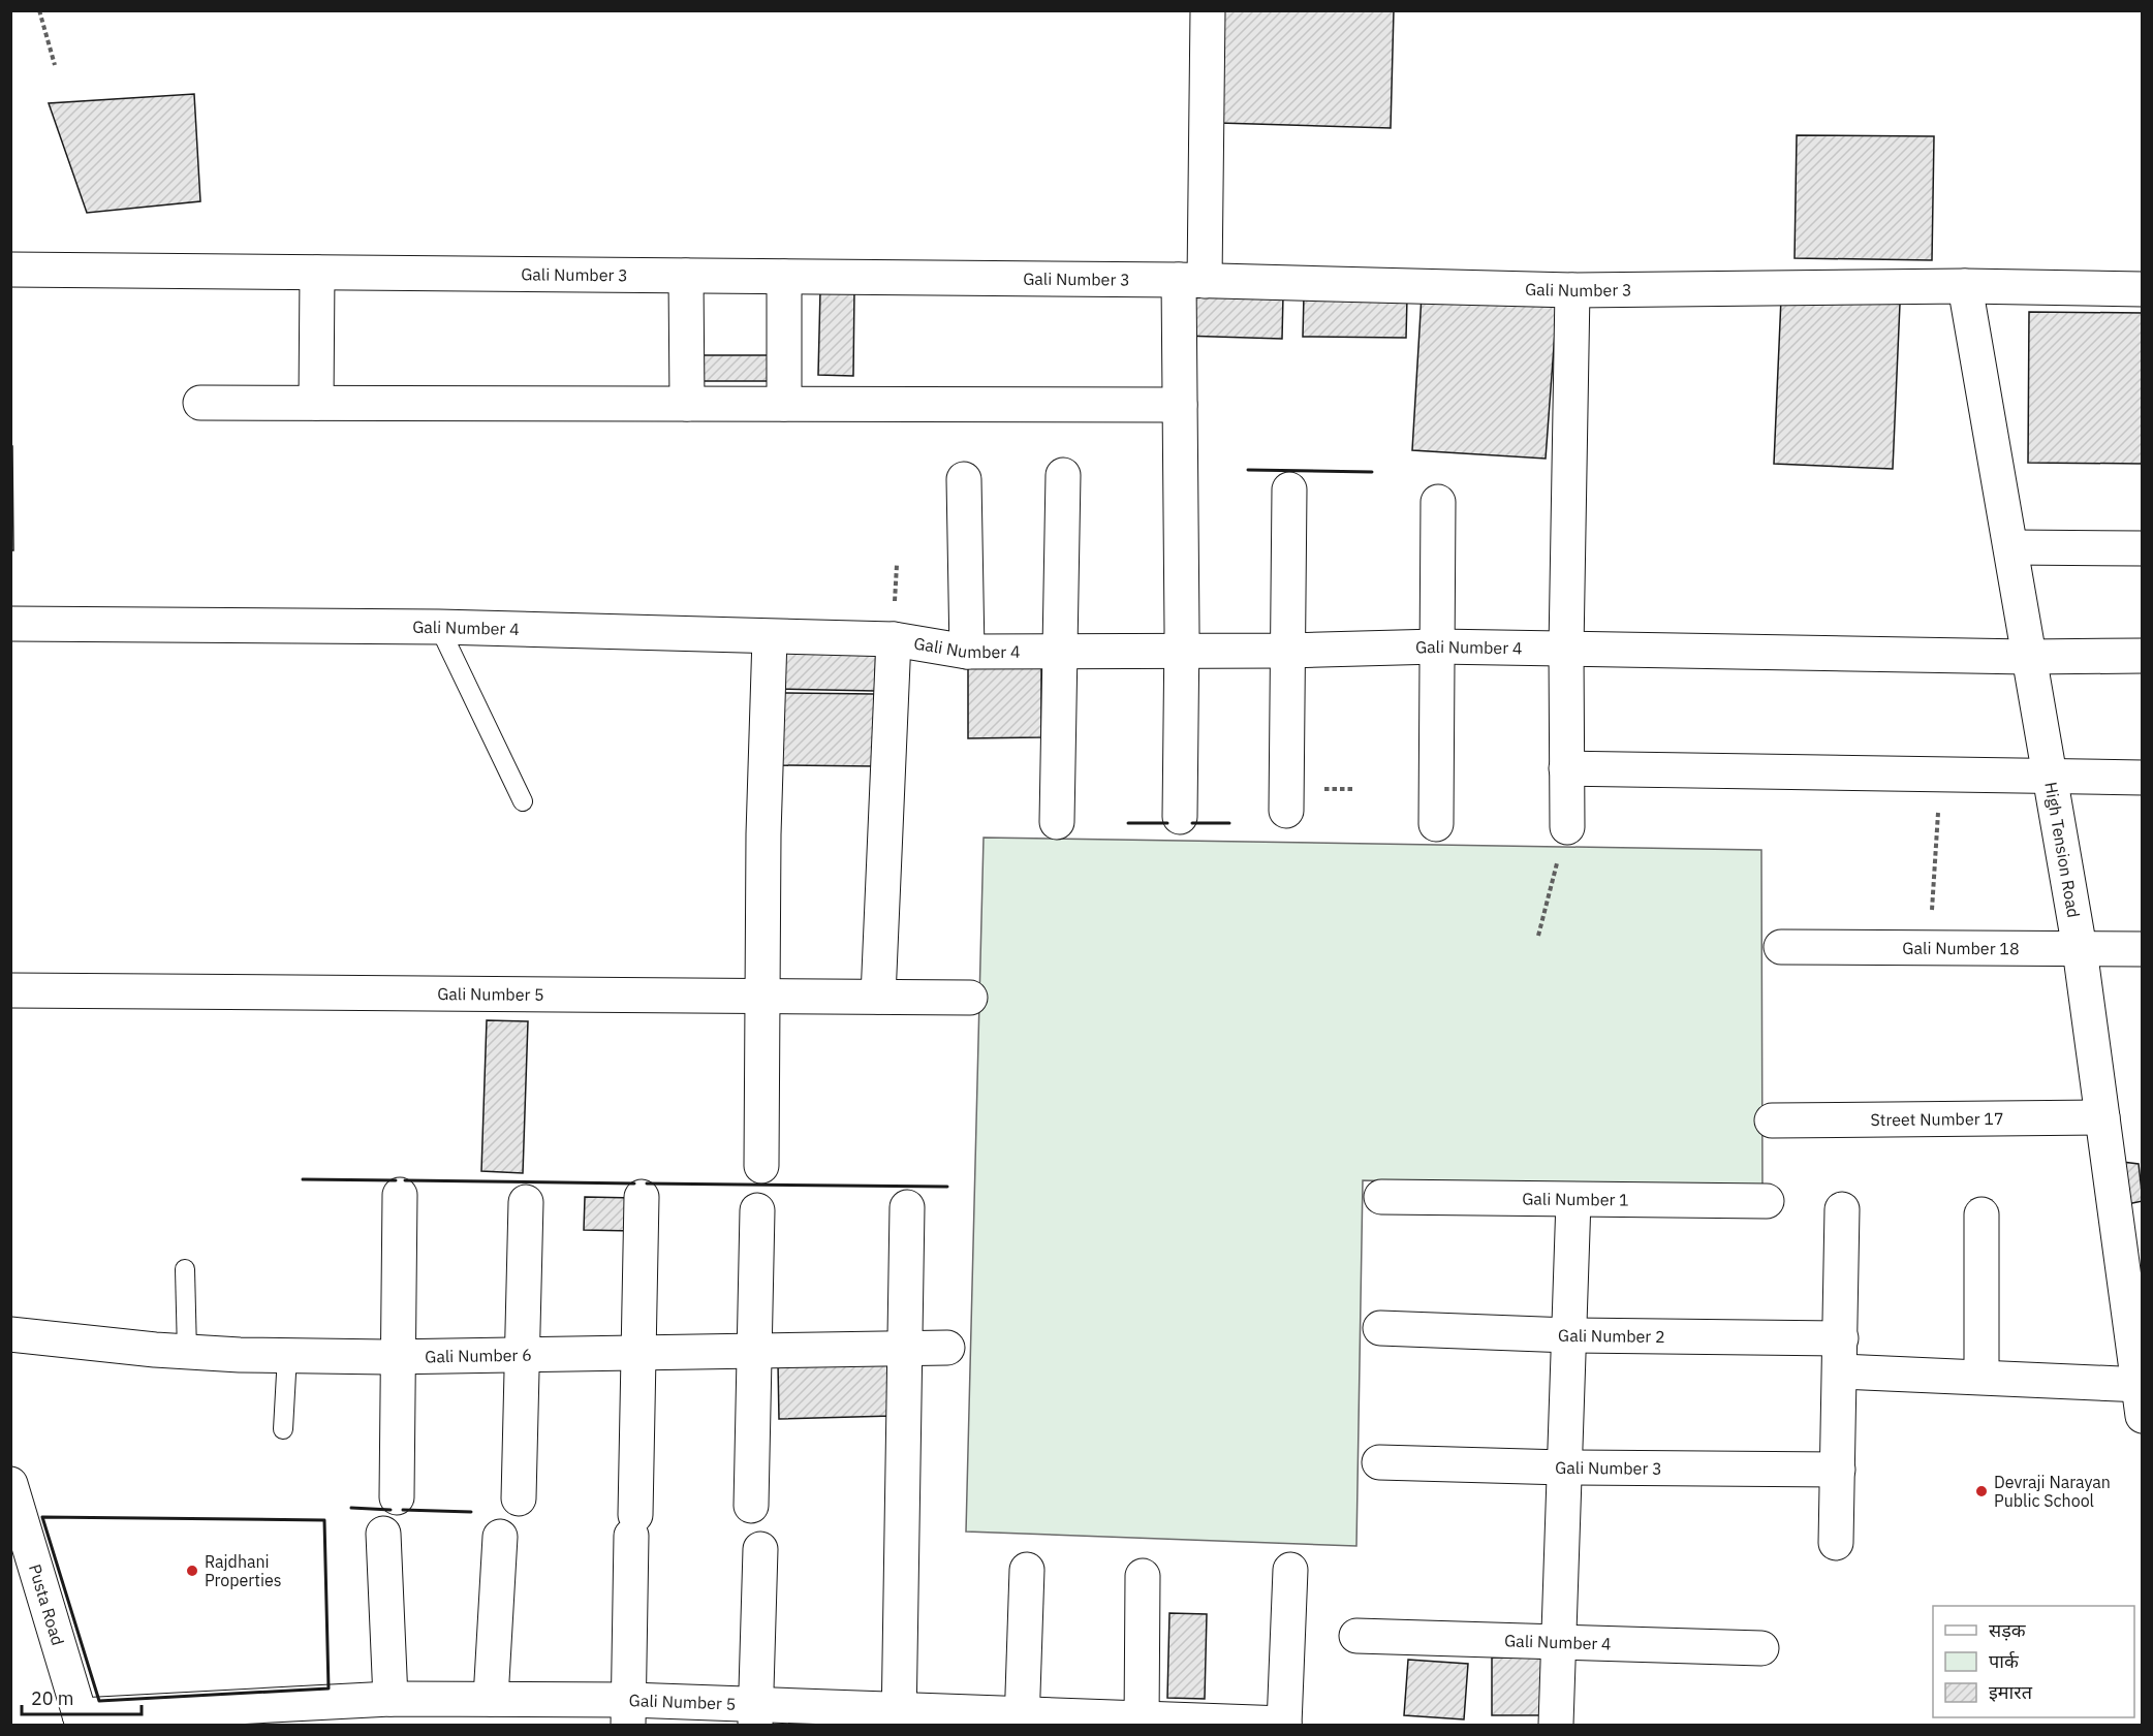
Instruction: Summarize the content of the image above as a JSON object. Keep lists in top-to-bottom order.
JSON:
{
  "streets": {
    "street": [
      "Gali Number 3",
      "Gali Number 4",
      "High Tension Road",
      "Gali Number 18",
      "Gali Number 5",
      "Street Number 17",
      "Gali Number 1",
      "Gali Number 2",
      "Gali Number 6",
      "Pusta Road"
    ]
  },
  "crossings": [
    ["Gali Number 3", "High Tension Road"],
    ["Gali Number 4", "High Tension Road"],
    ["High Tension Road", "Gali Number 18"],
    ["High Tension Road", "Street Number 17"],
    ["Gali Number 5", "Pusta Road"]
  ],
  "places": ["Devraji Narayan Public School", "Rajdhani Properties"],
  "legend": ["सड़क", "पार्क", "इमारत"],
  "scale_bar": "20 m"
}
